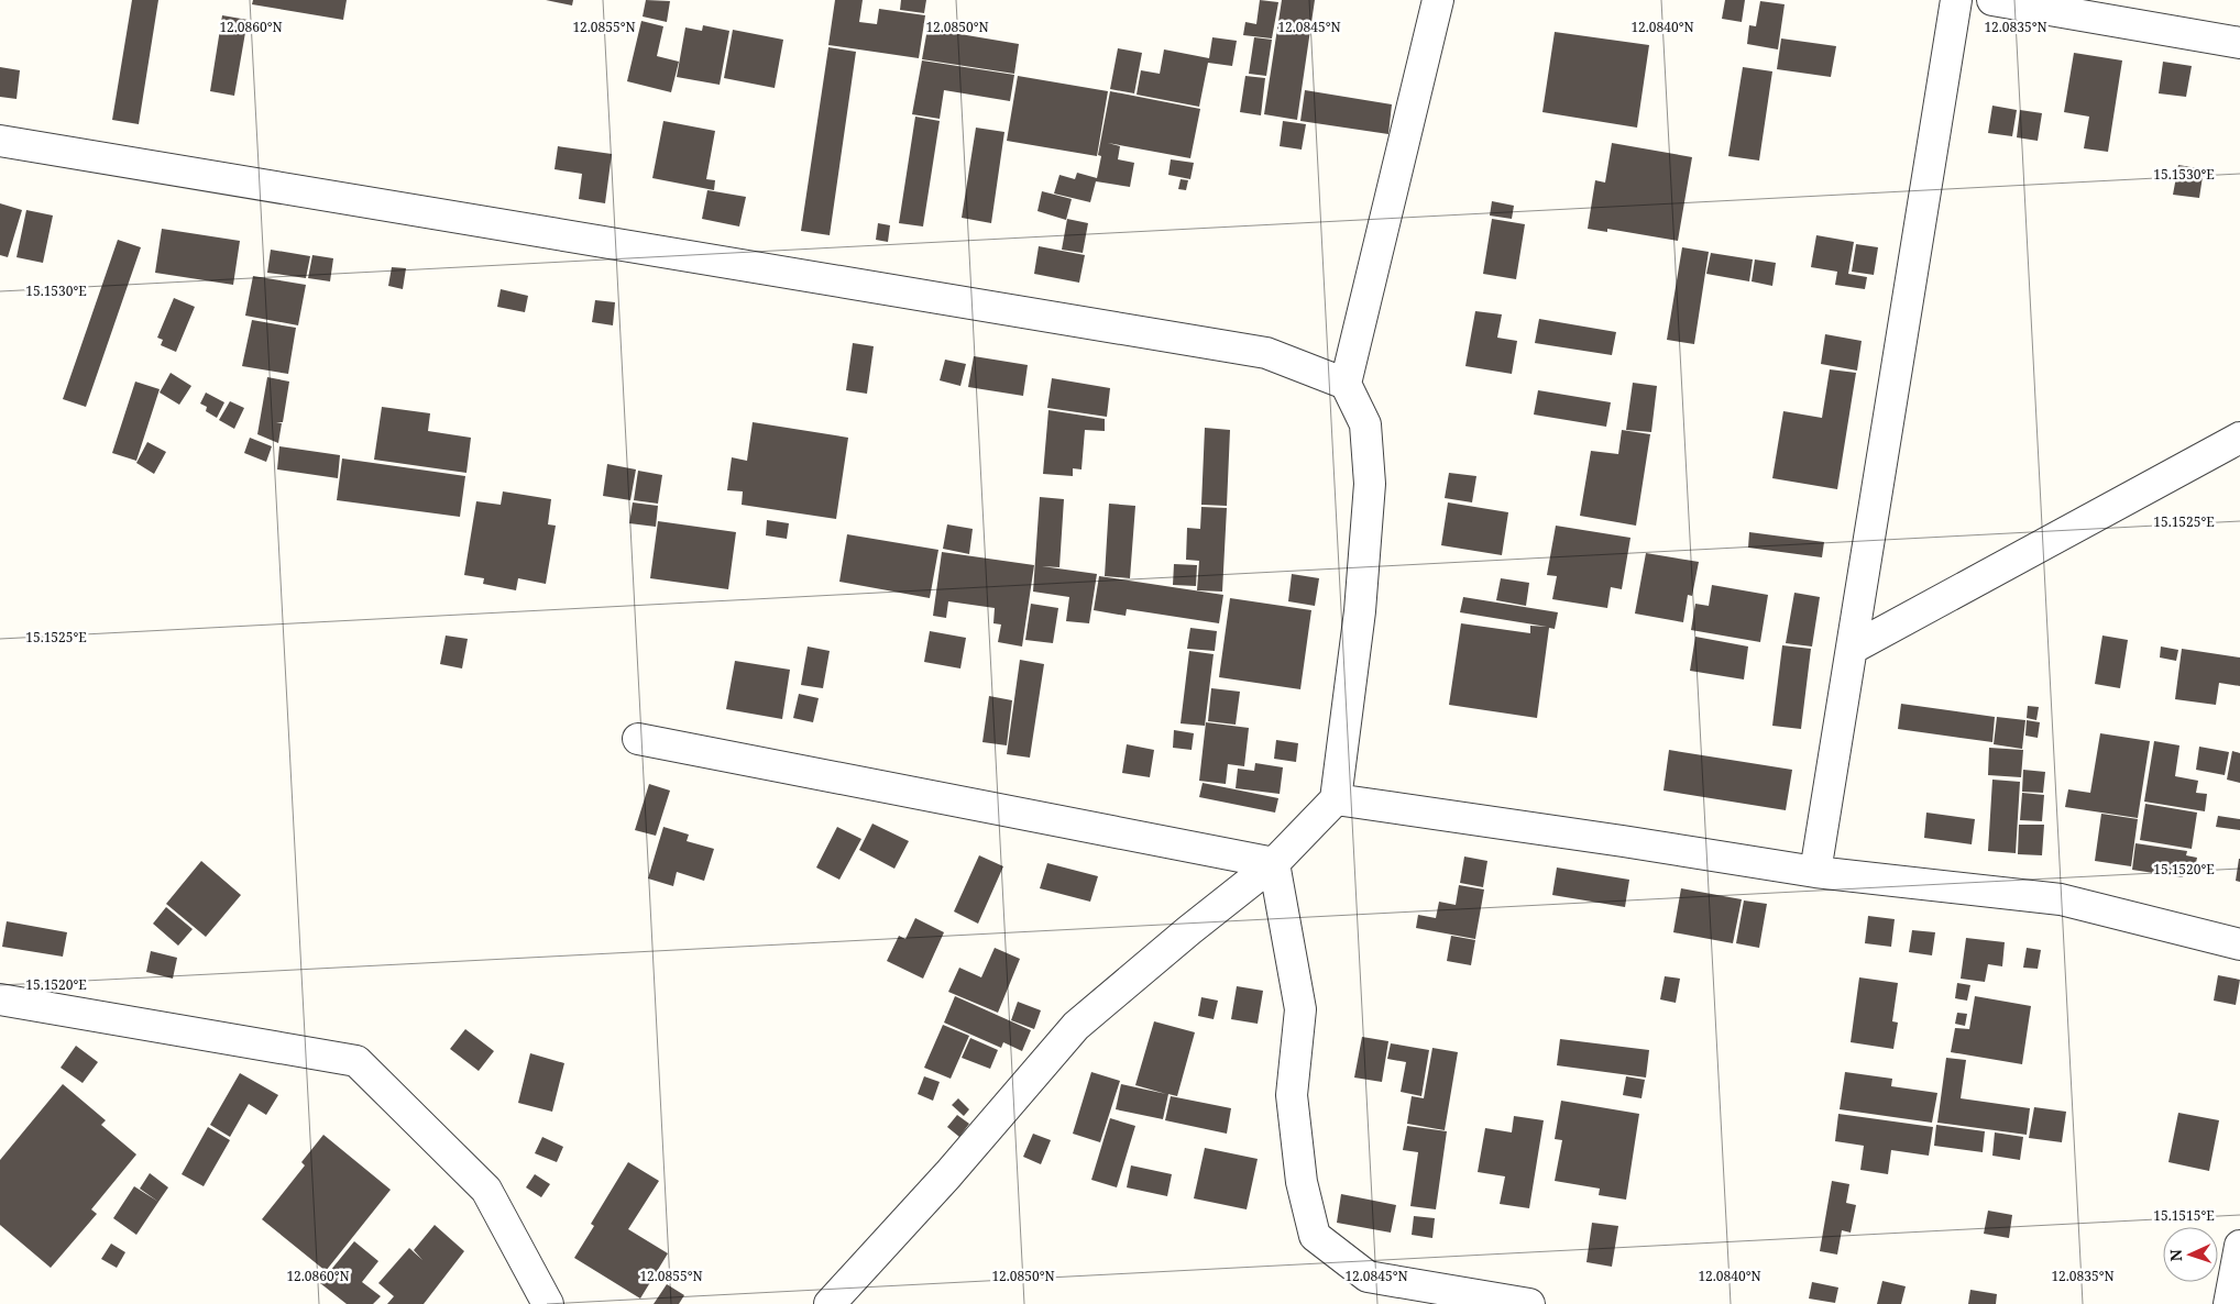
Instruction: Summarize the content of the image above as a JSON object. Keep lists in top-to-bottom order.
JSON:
{
  "north": "left",
  "coordinates": [
    "12.0860°N",
    "12.0855°N",
    "12.0850°N",
    "12.0845°N",
    "12.0840°N",
    "12.0835°N",
    "15.1530°E",
    "15.1525°E",
    "15.1520°E",
    "15.1515°E"
  ]
}
